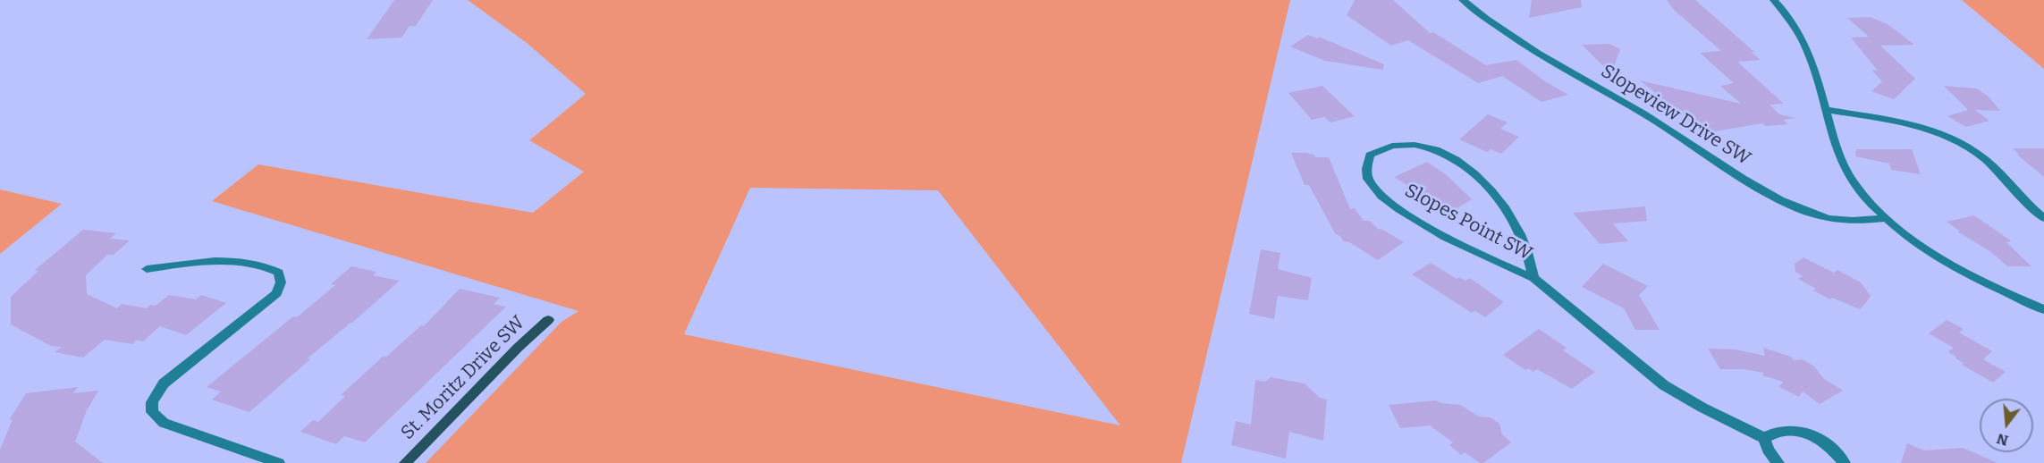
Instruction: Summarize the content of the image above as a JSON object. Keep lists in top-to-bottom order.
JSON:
{
  "streets": {
    "street": ["Slopeview Drive SW", "Slopes Point SW", "St. Moritz Drive SW"]
  },
  "north": "bottom"
}
